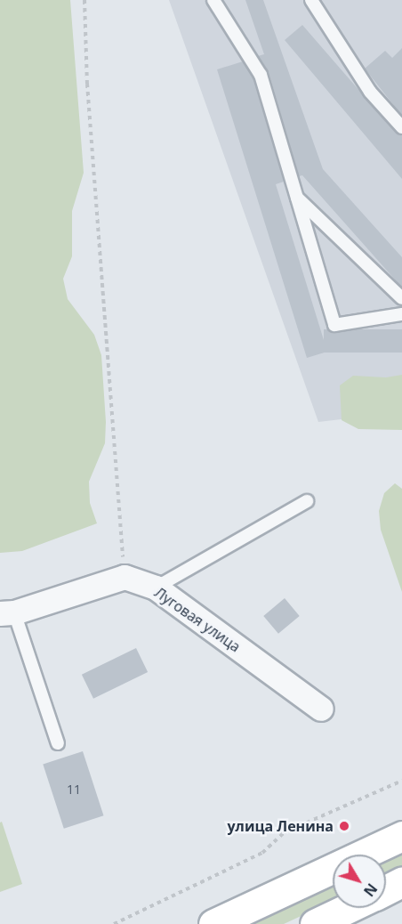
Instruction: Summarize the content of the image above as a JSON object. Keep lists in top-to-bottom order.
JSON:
{
  "streets": {
    "street": ["Луговая улица"]
  },
  "places": ["улица Ленина"],
  "house_numbers": ["11"],
  "north": "bottom right"
}
